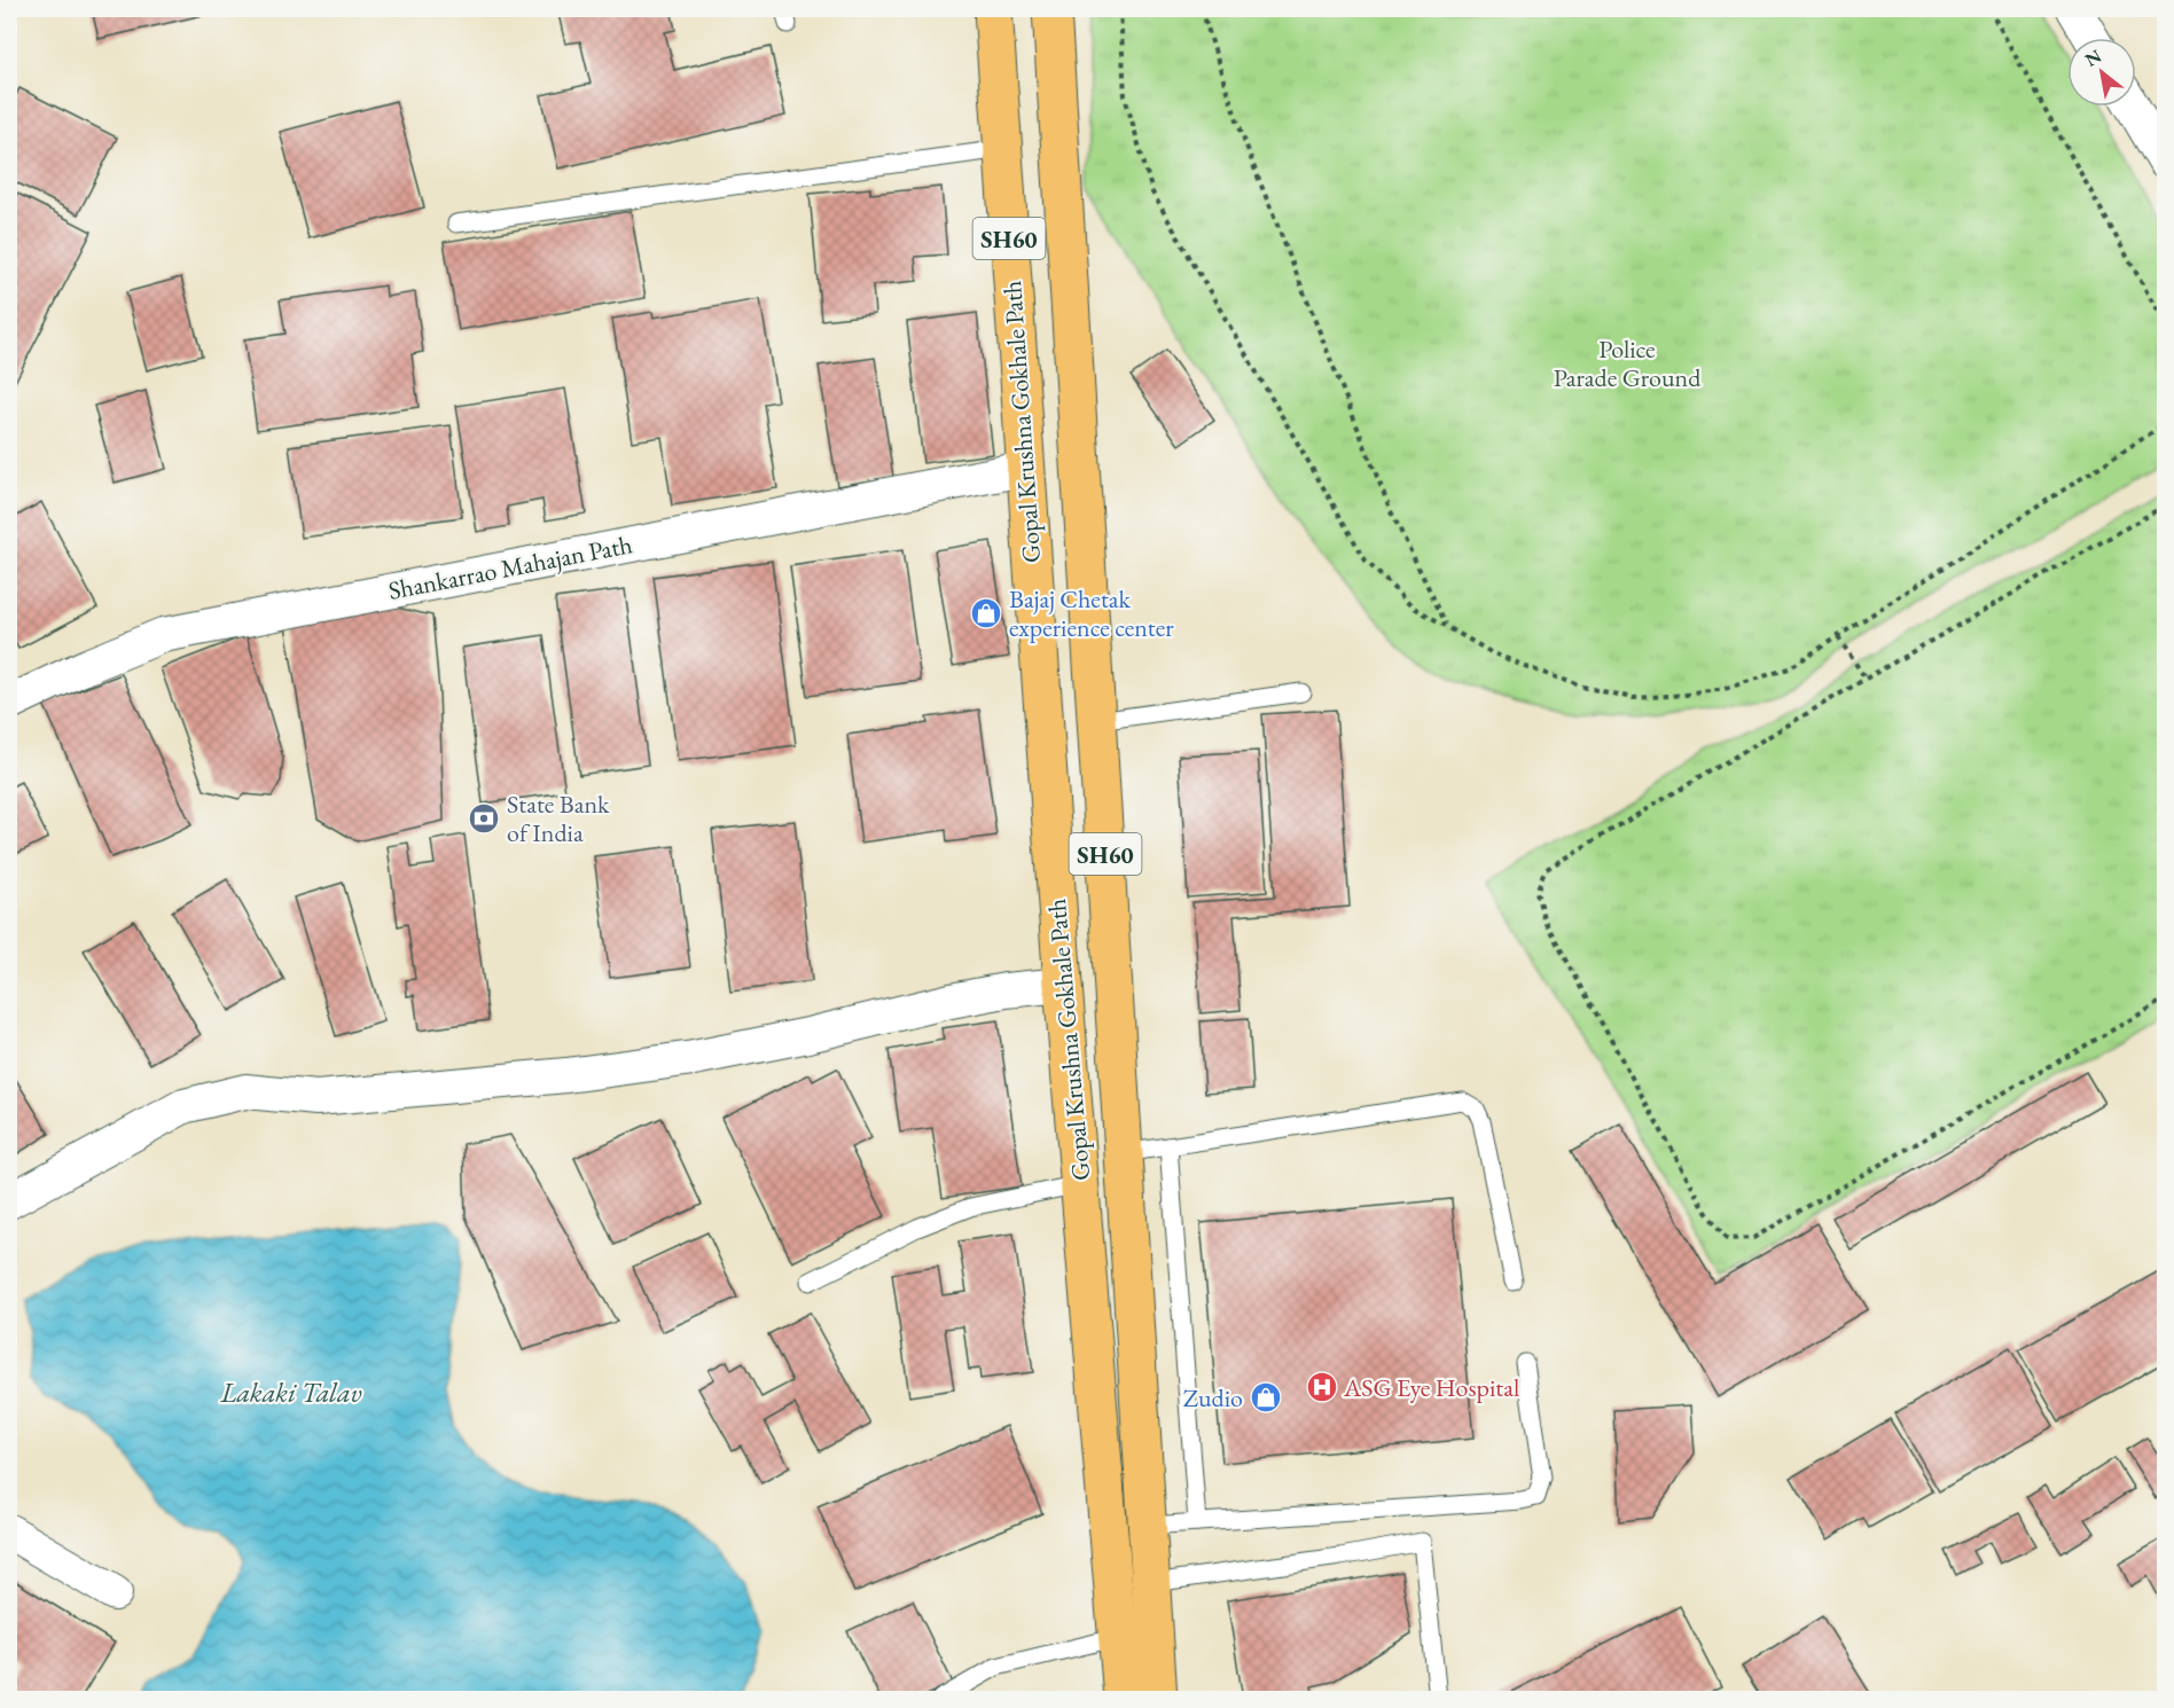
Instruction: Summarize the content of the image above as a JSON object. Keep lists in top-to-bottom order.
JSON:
{
  "streets": {
    "main road": ["SH60", "Gopal Krushna Gokhale Path"],
    "street": ["Shankarrao Mahajan Path"]
  },
  "crossings": [
    ["Gopal Krushna Gokhale Path", "Shankarrao Mahajan Path"]
  ],
  "water": ["Lakaki Talav"],
  "parks": ["Police Parade Ground"],
  "places": {
    "shop": ["Bajaj Chetak experience center", "Zudio"],
    "bank": ["State Bank of India"],
    "hospital": ["ASG Eye Hospital"]
  },
  "north": "top left"
}
